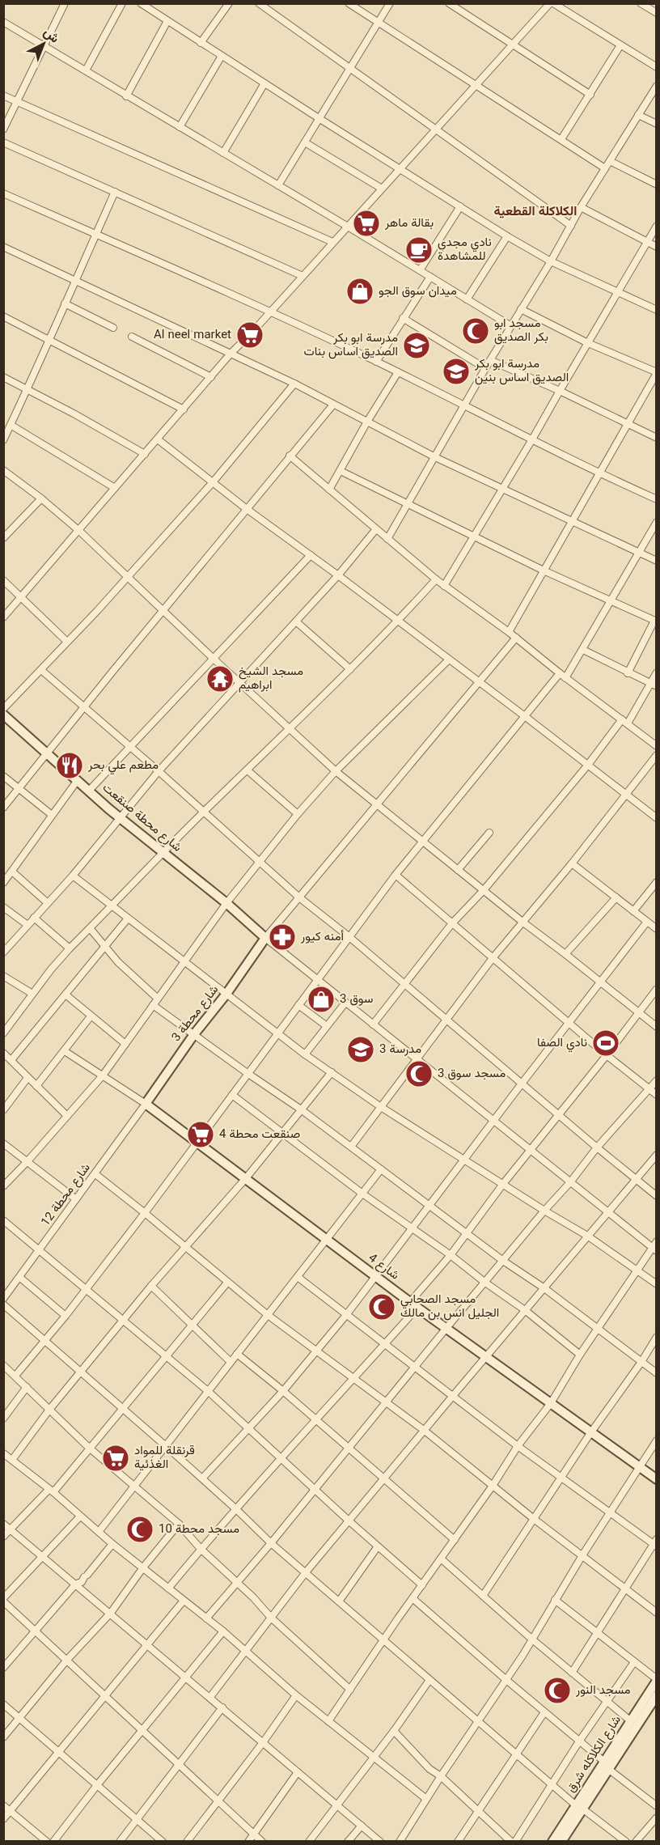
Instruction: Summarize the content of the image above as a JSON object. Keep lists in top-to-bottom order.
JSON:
{
  "streets": {
    "street": [
      "شارع محطة صنقعت",
      "شارع محطة 3",
      "شارع محطة 12",
      "شارع 4",
      "شارع الكلاكله شرق"
    ]
  },
  "crossings": [
    ["شارع محطة صنقعت", "شارع محطة 3"],
    ["شارع محطة 3", "شارع محطة 12"],
    ["شارع محطة 3", "شارع 4"],
    ["شارع محطة 12", "شارع 4"]
  ],
  "districts": ["الكلاكلة القطعية"],
  "places": {
    "supermarket": [
      "بقالة ماهر",
      "Al neel market",
      "صنقعت محطة 4",
      "قرنقلة للمواد الغذئية"
    ],
    "cafe": ["نادي مجدي للمشاهدة"],
    "shop": ["ميدان سوق الجو", "سوق 3"],
    "mosque": [
      "مسجد ابو بكر الصديق",
      "مسجد سوق 3",
      "مسجد الصحابي الجليل انس بن مالك",
      "مسجد محطة 10",
      "مسجد النور"
    ],
    "school or university": ["مدرسة ابو بكر الصديق اساس بنات", "مدرسة ابو بكر الصديق اساس بنين", "مدرسة 3"],
    "temple": ["مسجد الشيخ ابراهيم"],
    "restaurant": ["مطعم علي بحر"],
    "pharmacy": ["أمنه كيور"],
    "sports": ["نادي الصفا"]
  },
  "north": "top right"
}
